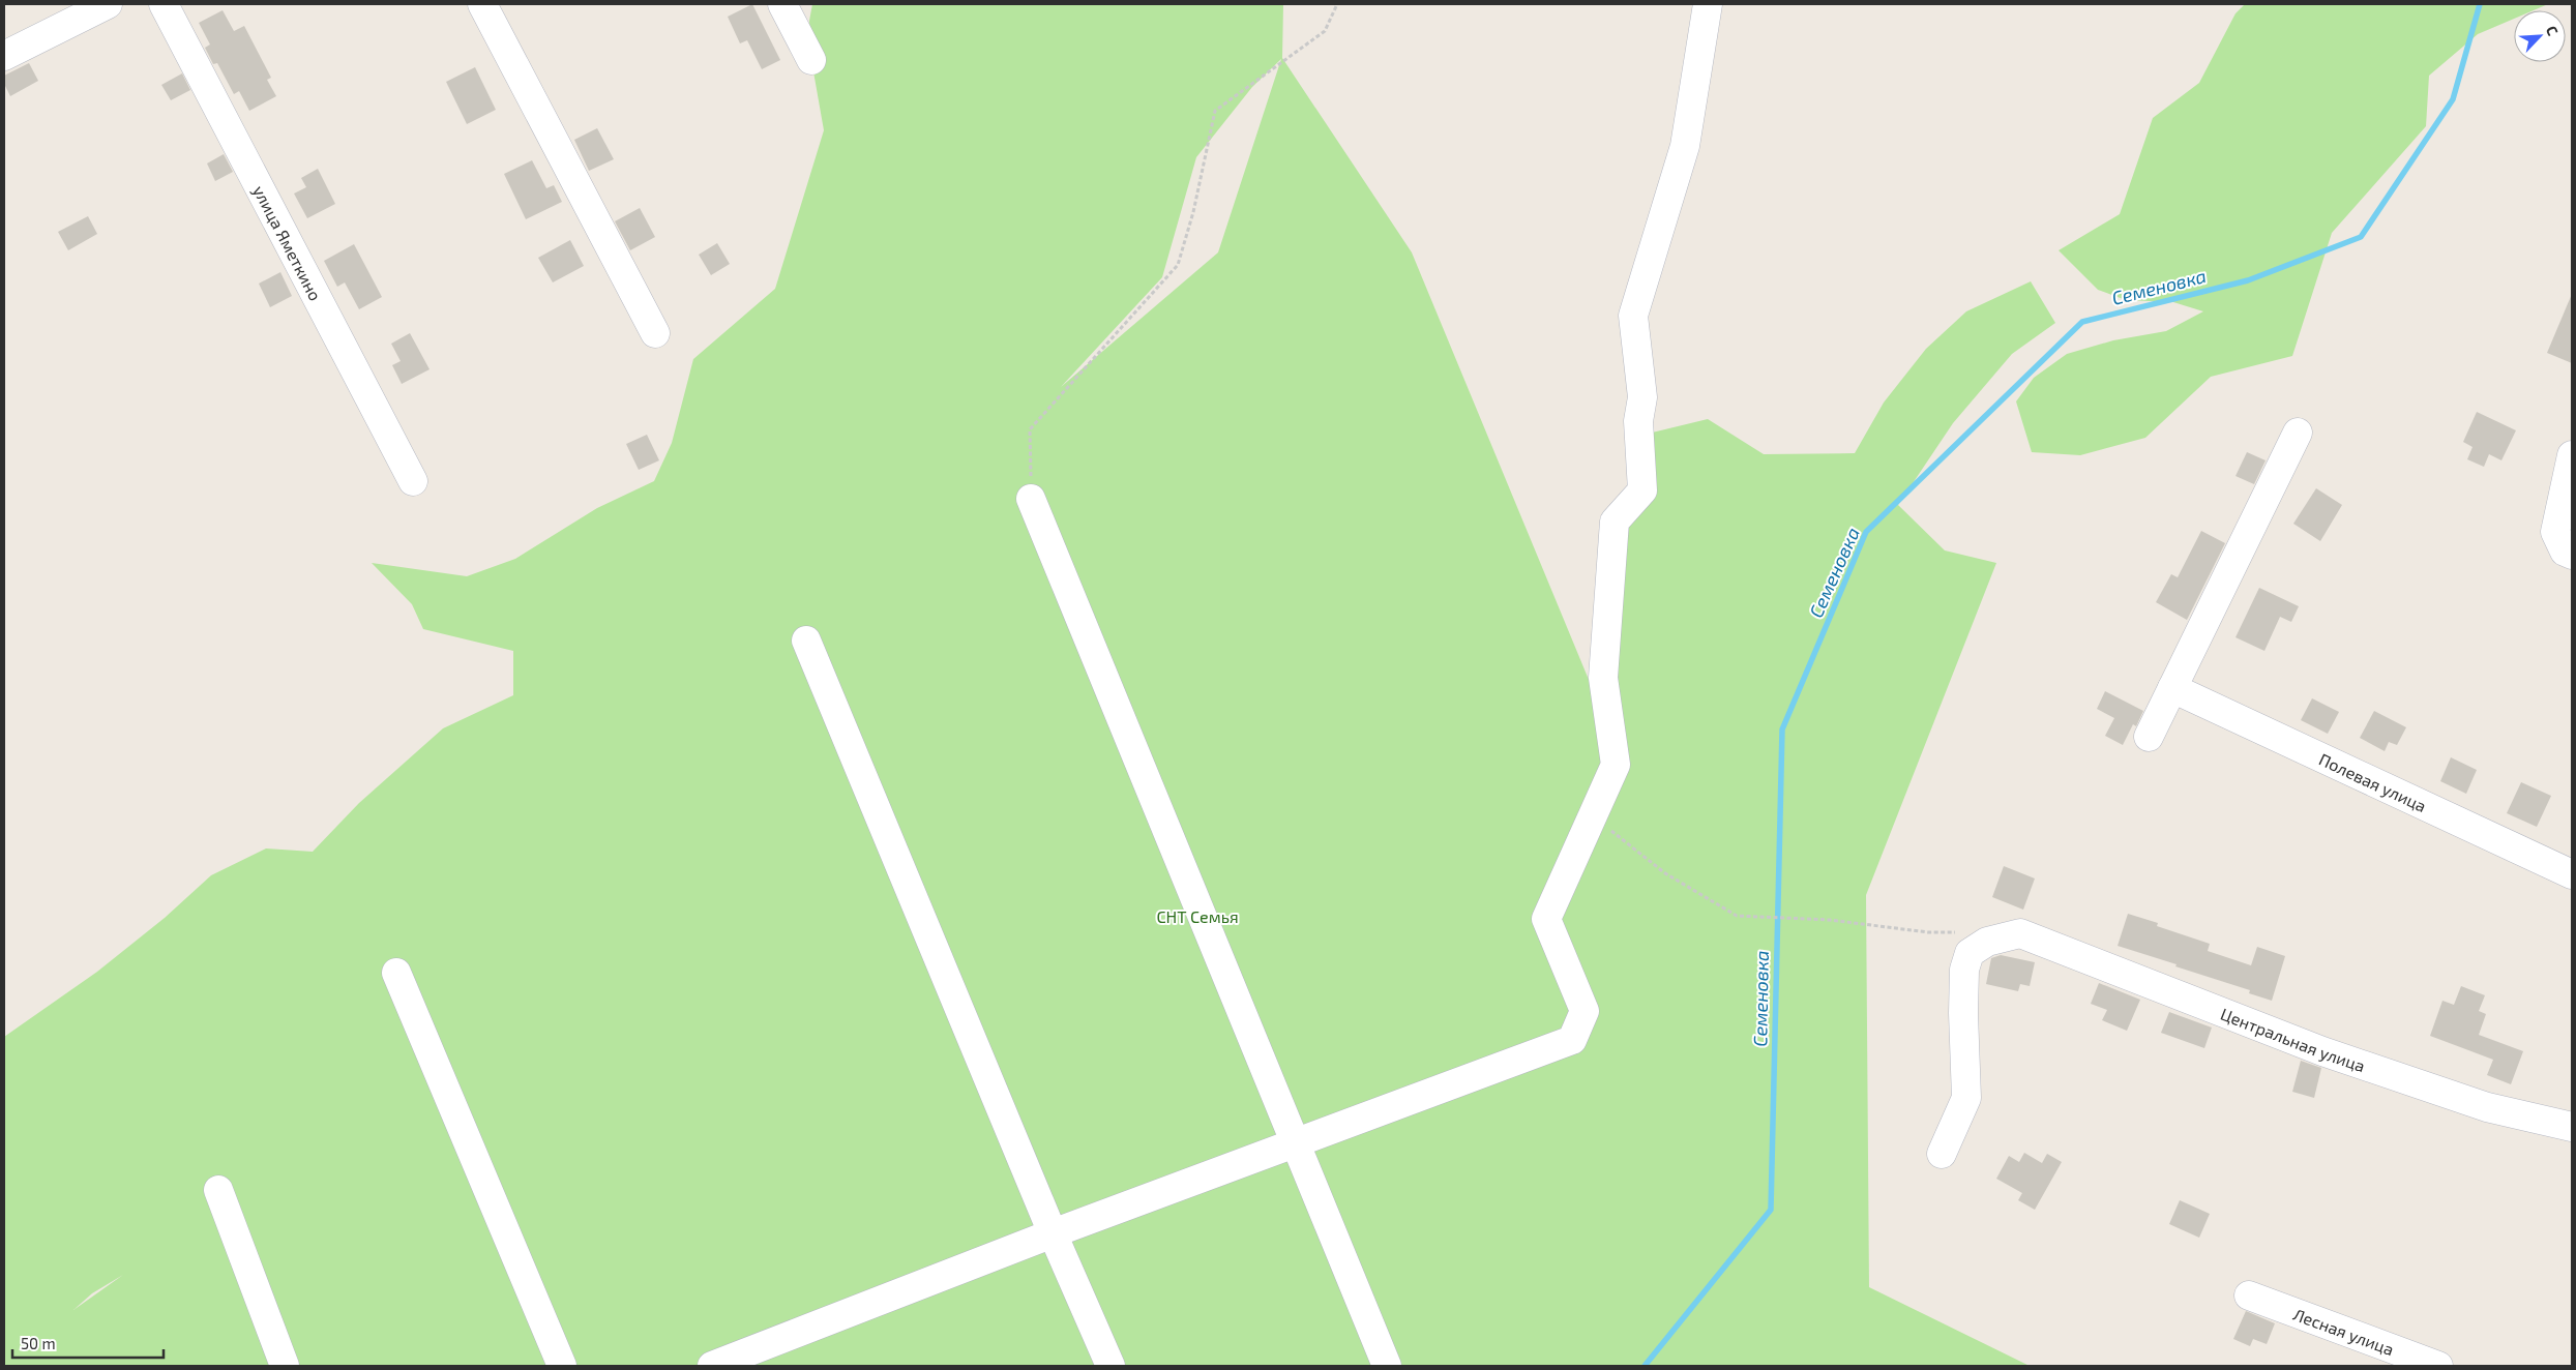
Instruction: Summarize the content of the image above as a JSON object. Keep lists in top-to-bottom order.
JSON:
{
  "streets": {
    "street": [
      "улица Яметкино",
      "Полевая улица",
      "Центральная улица",
      "Лесная улица"
    ]
  },
  "water": ["Семеновка"],
  "parks": ["СНТ Семья"],
  "scale_bar": "50 m",
  "north": "top right"
}
